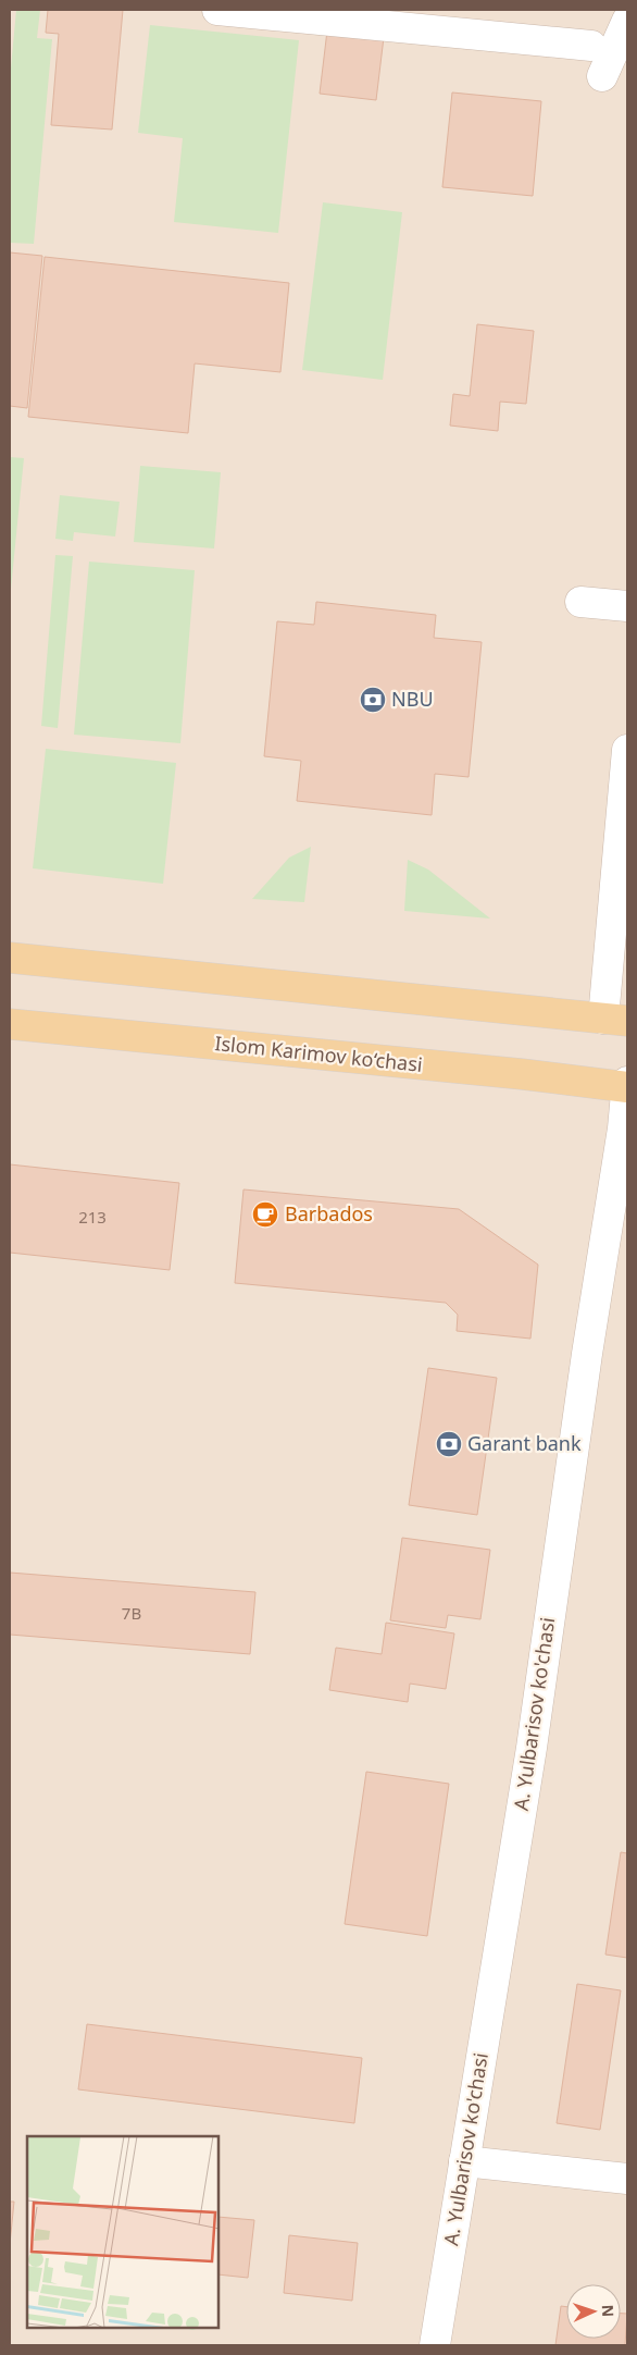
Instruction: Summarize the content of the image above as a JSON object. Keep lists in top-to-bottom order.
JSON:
{
  "streets": {
    "main road": ["Islom Karimov ko‘chasi"],
    "street": ["A. Yulbarisov ko'chasi"]
  },
  "crossings": [
    ["Islom Karimov ko‘chasi", "A. Yulbarisov ko'chasi"]
  ],
  "places": {
    "bank": ["NBU", "Garant bank"],
    "cafe": ["Barbados"]
  },
  "house_numbers": ["213", "7B"],
  "north": "right"
}
